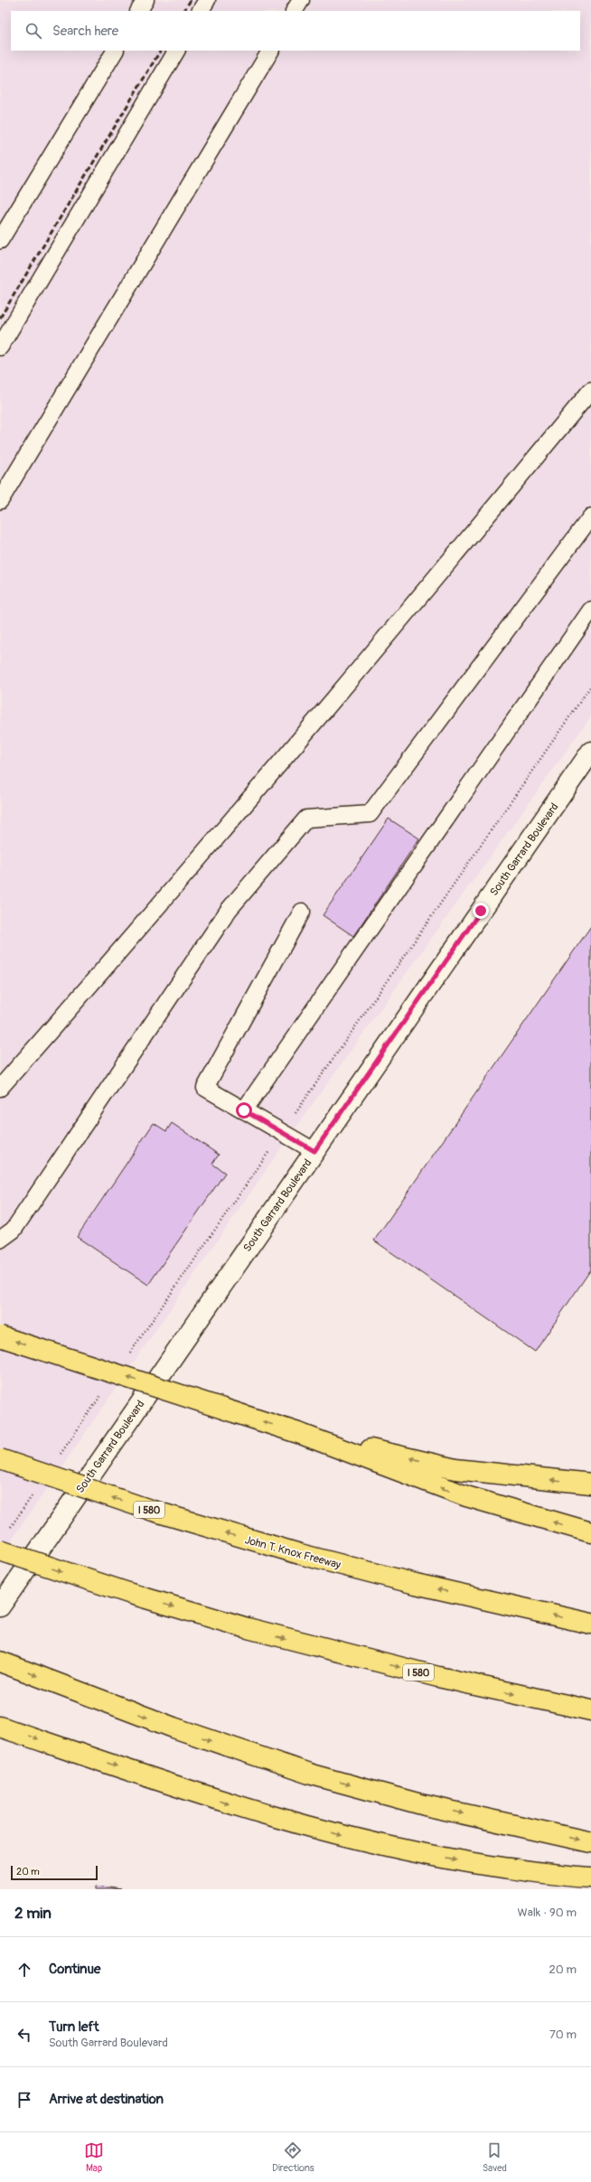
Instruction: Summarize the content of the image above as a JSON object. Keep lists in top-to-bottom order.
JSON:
{
  "streets": {
    "highway": ["I 580", "John T. Knox Freeway"],
    "street": ["South Garrard Boulevard"]
  },
  "scale_bar": "20 m",
  "page": {
    "search": "Search here",
    "scale": "20 m",
    "heading": ["2 min", "Walk · 90 m"],
    "list": [
      ["Continue", "20 m"],
      ["Turn left", "South Garrard Boulevard", "70 m"],
      "Arrive at destination"
    ],
    "nav": ["Map", "Directions", "Saved"]
  }
}
